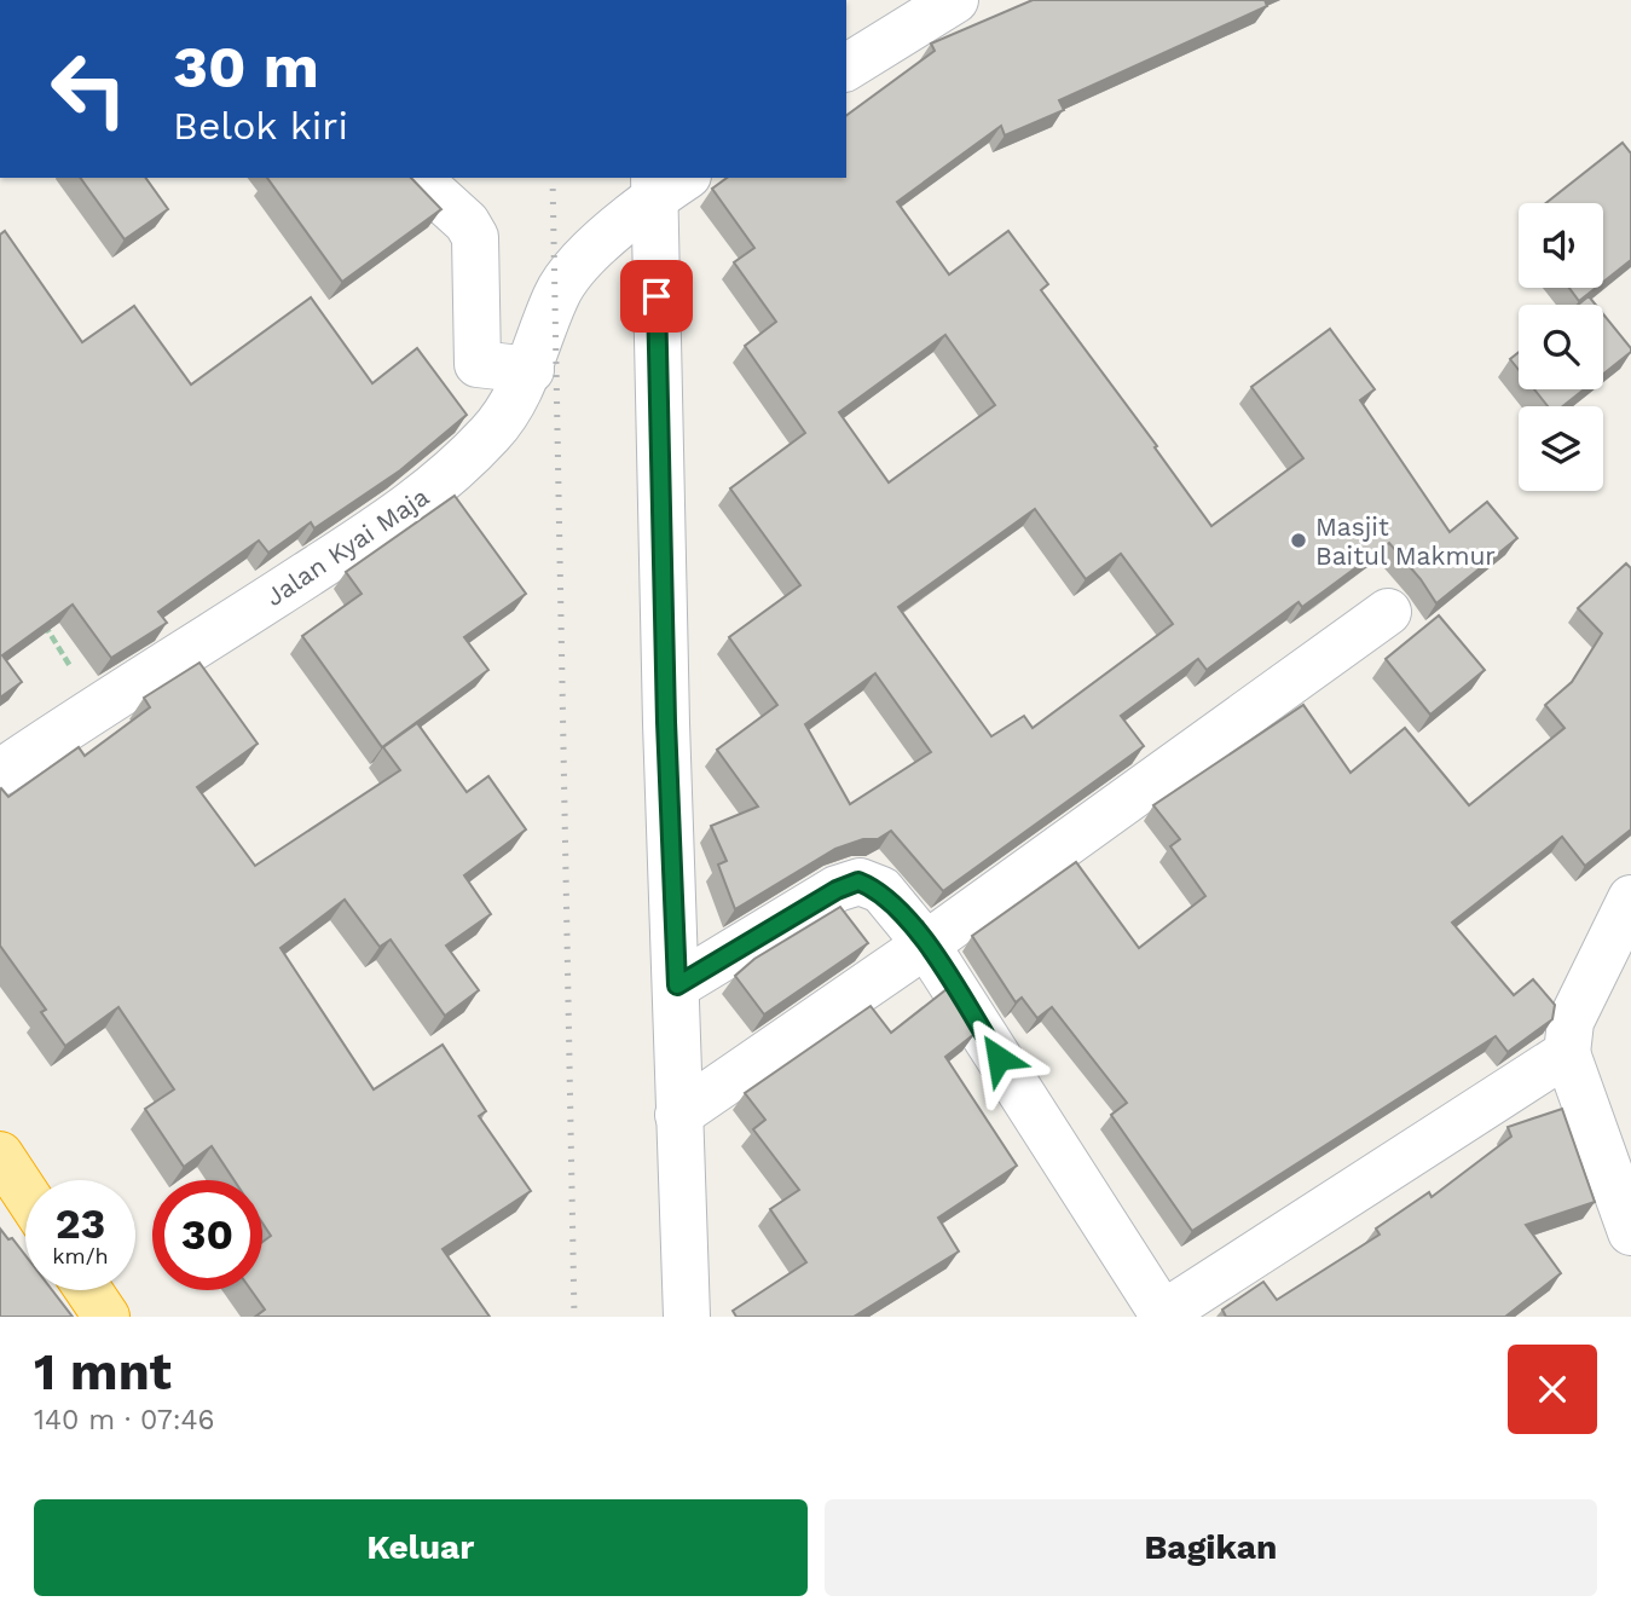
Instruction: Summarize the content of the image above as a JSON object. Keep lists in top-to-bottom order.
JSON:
{
  "streets": {
    "street": ["Jalan Kyai Maja"]
  },
  "places": ["Masjit Baitul Makmur"],
  "page": {
    "turn": ["30 m", "Belok kiri"],
    "speed": "23 km/h",
    "limit": "30",
    "heading": ["1 mnt", "140 m · 07:46"],
    "buttons": ["Keluar", "Bagikan"]
  }
}
